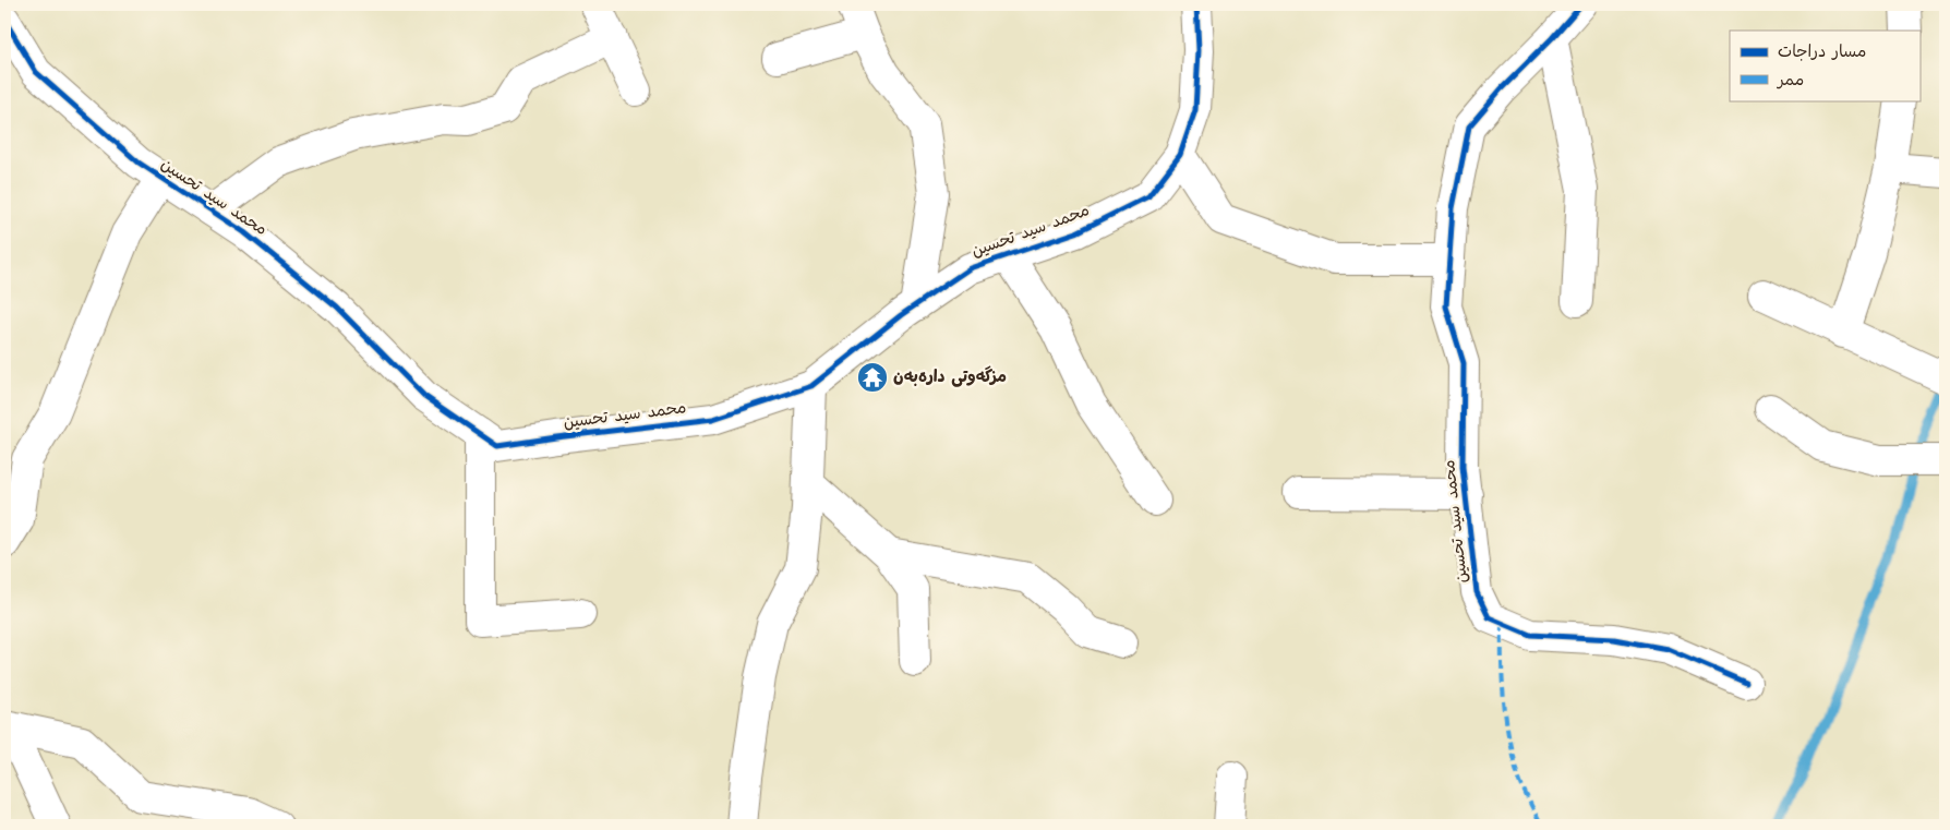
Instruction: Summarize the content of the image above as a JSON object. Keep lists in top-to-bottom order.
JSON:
{
  "streets": {
    "street": ["محمد سید تحسین"]
  },
  "places": {
    "temple": ["مزگەوتی دارەبەن"]
  },
  "legend": ["مسار دراجات", "ممر"]
}
